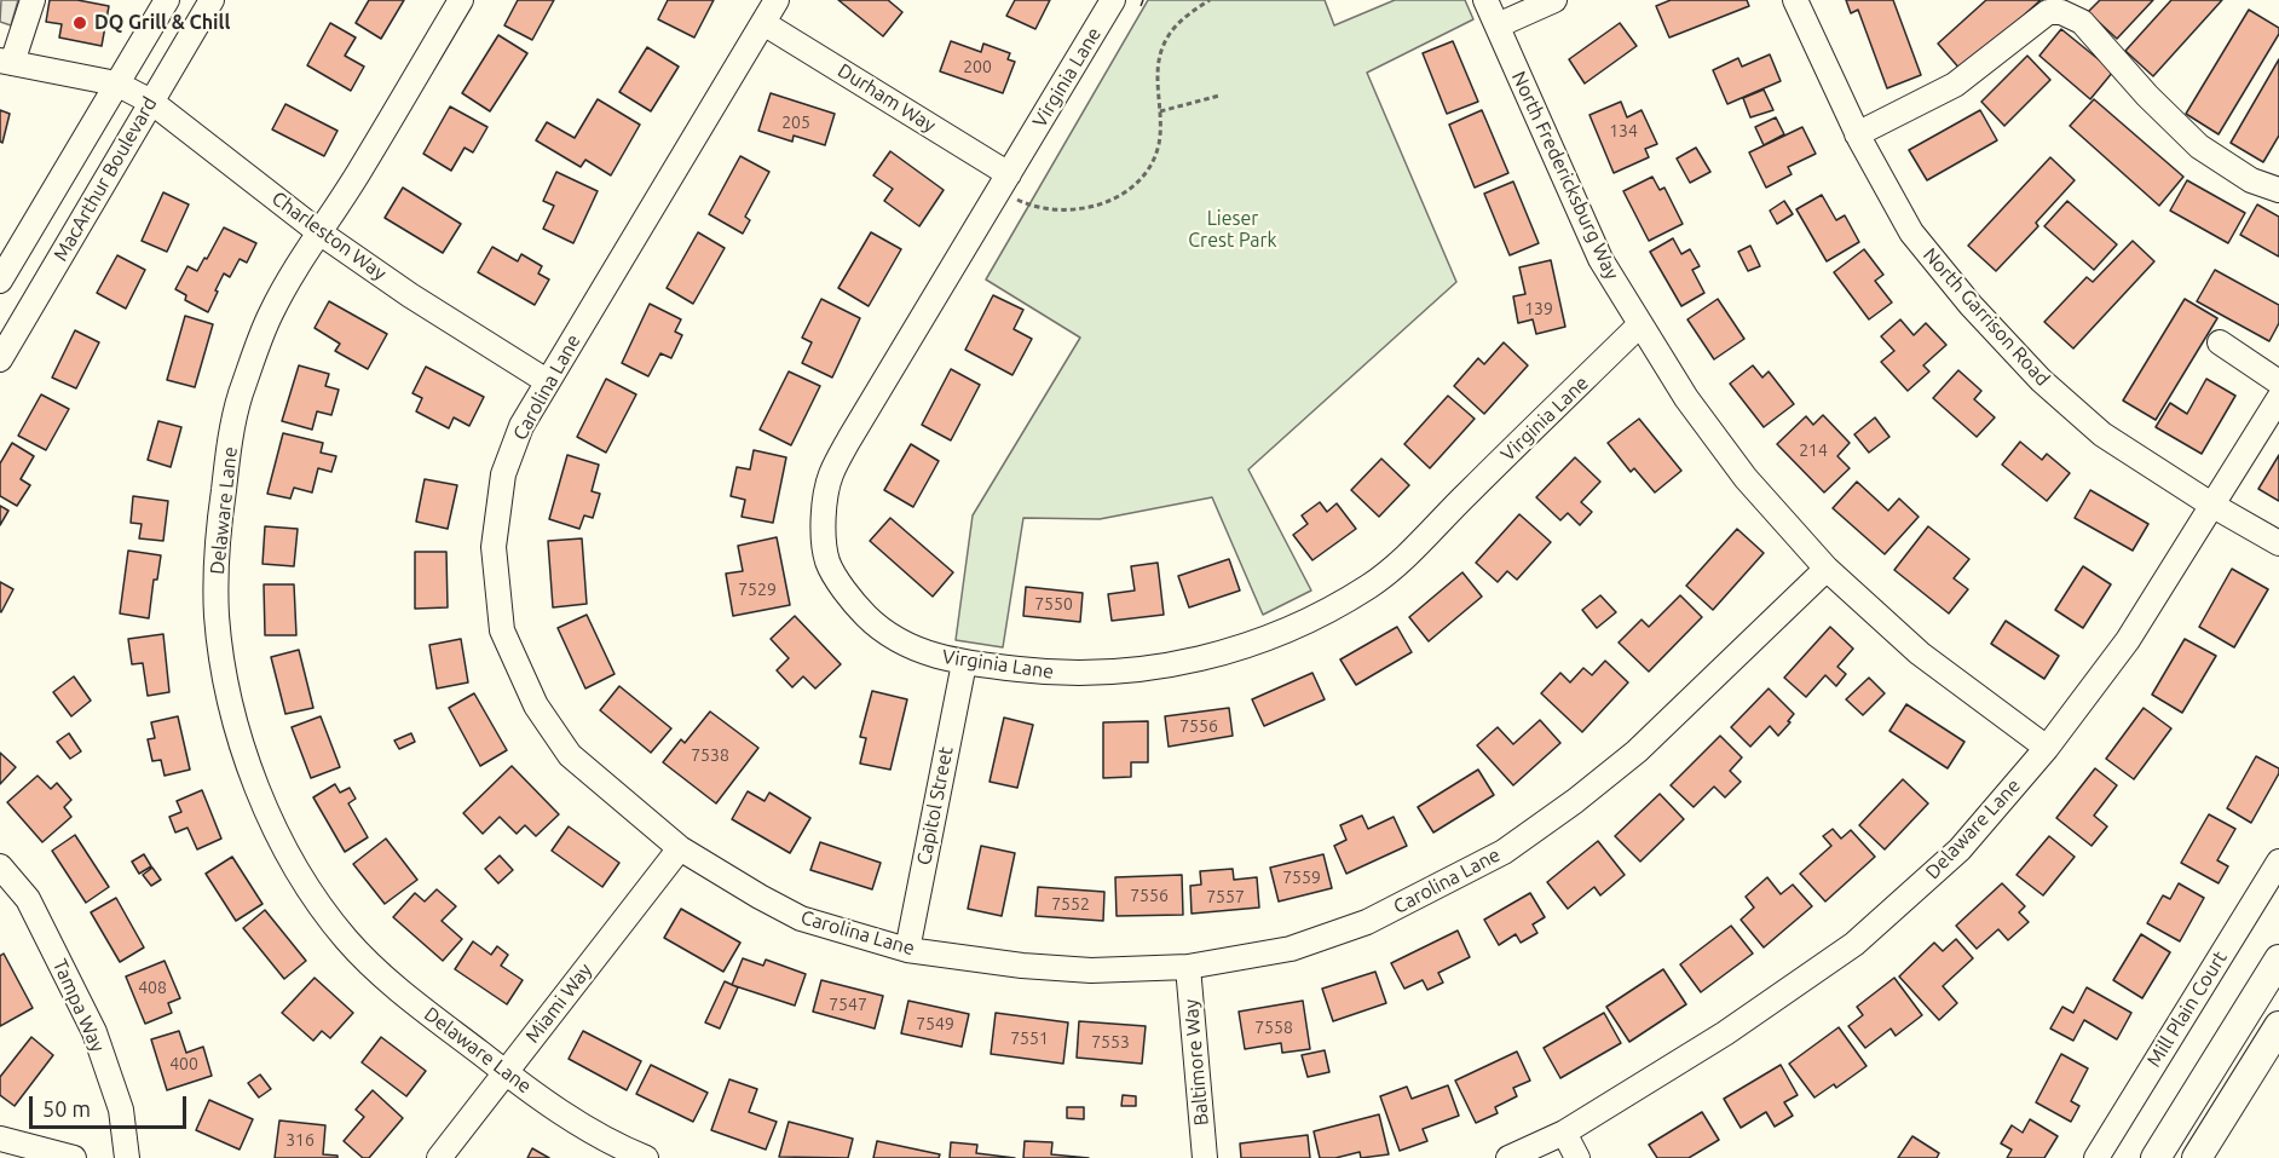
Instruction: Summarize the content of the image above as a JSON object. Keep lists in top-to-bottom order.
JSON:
{
  "streets": {
    "street": [
      "Virginia Lane",
      "Durham Way",
      "North Fredericksburg Way",
      "MacArthur Boulevard",
      "Charleston Way",
      "North Garrison Road",
      "Carolina Lane",
      "Delaware Lane",
      "Capitol Street",
      "Miami Way",
      "Tampa Way",
      "Mill Plain Court",
      "Baltimore Way"
    ]
  },
  "crossings": [
    ["Virginia Lane", "Durham Way"],
    ["Virginia Lane", "North Fredericksburg Way"],
    ["Virginia Lane", "Capitol Street"],
    ["Durham Way", "Carolina Lane"],
    ["North Fredericksburg Way", "Carolina Lane"],
    ["North Fredericksburg Way", "Delaware Lane"],
    ["MacArthur Boulevard", "Charleston Way"],
    ["Charleston Way", "Carolina Lane"],
    ["Charleston Way", "Delaware Lane"],
    ["North Garrison Road", "Delaware Lane"],
    ["Carolina Lane", "Capitol Street"],
    ["Carolina Lane", "Miami Way"],
    ["Carolina Lane", "Baltimore Way"],
    ["Delaware Lane", "Miami Way"]
  ],
  "parks": ["Lieser Crest Park"],
  "places": ["DQ Grill & Chill"],
  "house_numbers": [
    "200",
    "205",
    "134",
    "139",
    "214",
    "7529",
    "7550",
    "7556",
    "7538",
    "7559",
    "7556",
    "7557",
    "7552",
    "408",
    "7547",
    "7549",
    "7558",
    "7551",
    "7553",
    "400",
    "316"
  ],
  "scale_bar": "50 m"
}
